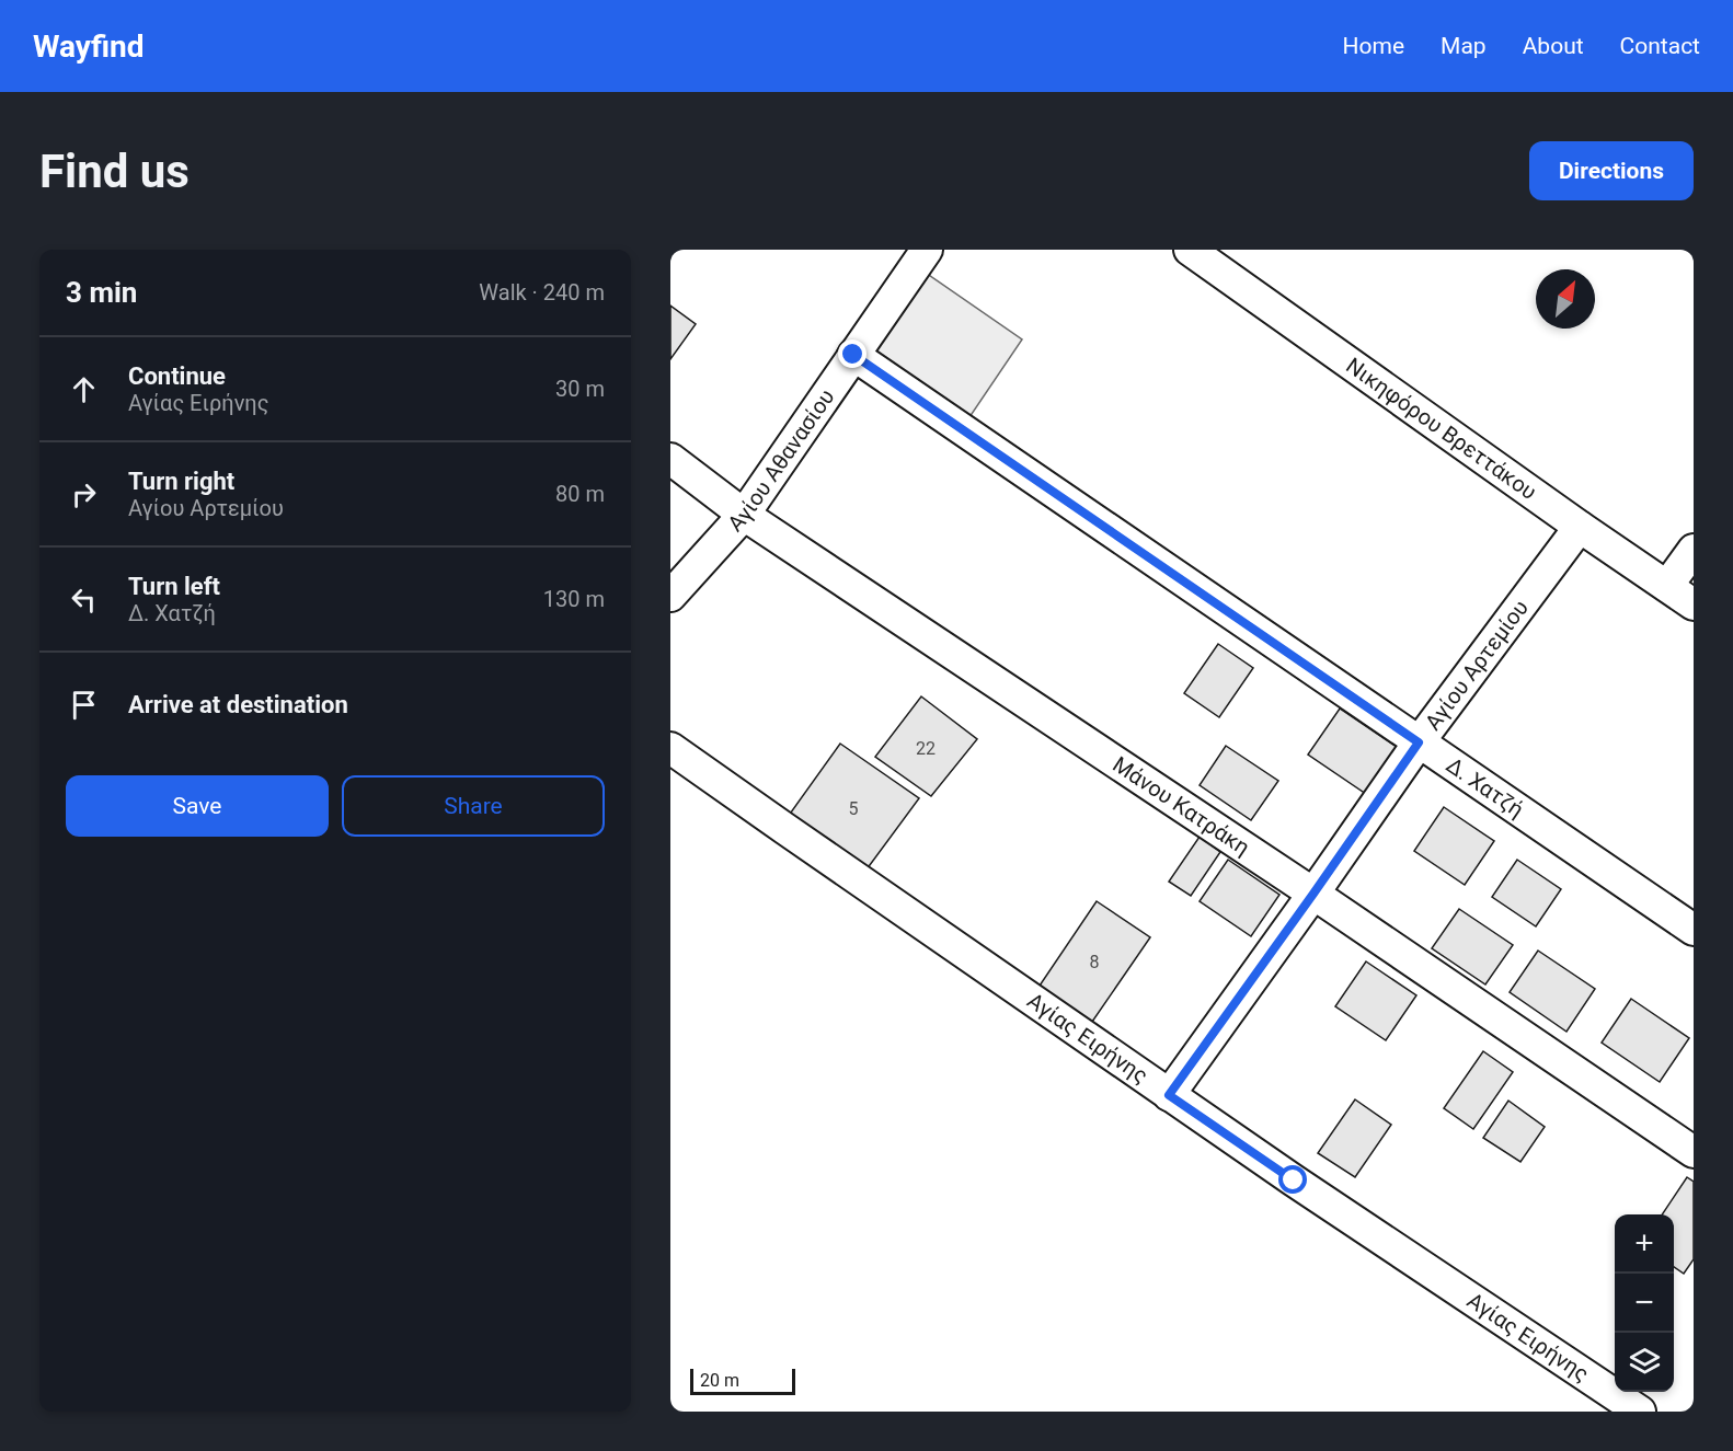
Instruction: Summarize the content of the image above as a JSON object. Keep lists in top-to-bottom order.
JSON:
{
  "streets": {
    "street": [
      "Νικηφόρου Βρεττάκου",
      "Αγίου Αθανασίου",
      "Αγίου Αρτεμίου",
      "Δ. Χατζή",
      "Μάνου Κατράκη",
      "Αγίας Ειρήνης"
    ]
  },
  "crossings": [
    ["Νικηφόρου Βρεττάκου", "Αγίου Αρτεμίου"],
    ["Αγίου Αθανασίου", "Δ. Χατζή"],
    ["Αγίου Αθανασίου", "Μάνου Κατράκη"],
    ["Αγίου Αρτεμίου", "Δ. Χατζή"],
    ["Αγίου Αρτεμίου", "Μάνου Κατράκη"],
    ["Αγίου Αρτεμίου", "Αγίας Ειρήνης"]
  ],
  "house_numbers": ["22", "5", "8"],
  "scale_bar": "20 m",
  "north": "top right",
  "page": {
    "header": "Wayfind",
    "nav": [
      "Home",
      "Map",
      "About",
      "Contact"
    ],
    "buttons": [
      "Directions",
      ["Save", "Share"]
    ],
    "title": "Find us",
    "heading": ["3 min", "Walk · 240 m"],
    "list": [
      ["Continue", "Αγίας Ειρήνης", "30 m"],
      ["Turn right", "Αγίου Αρτεμίου", "80 m"],
      ["Turn left", "Δ. Χατζή", "130 m"],
      "Arrive at destination"
    ],
    "map_buttons": ["+", "−"],
    "scale": "20 m"
  }
}
